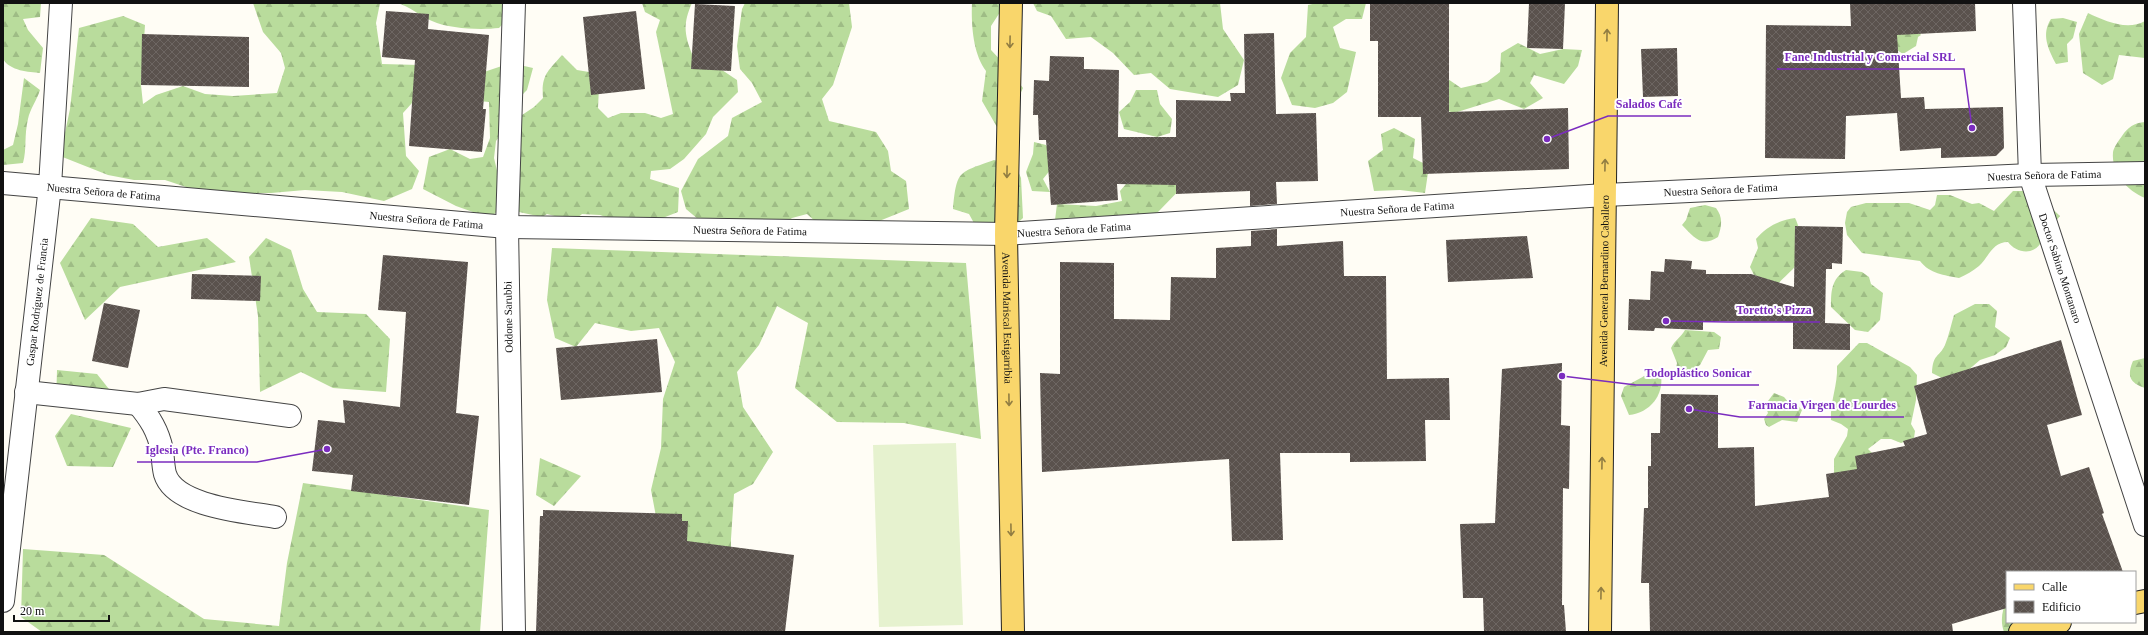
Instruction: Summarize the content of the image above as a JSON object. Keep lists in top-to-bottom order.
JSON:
{
  "streets": {
    "main road": ["Avenida General Bernardino Caballero", "Avenida Mariscal Estigarribia"],
    "street": [
      "Nuestra Señora de Fatima",
      "Doctor Sabino Montanaro",
      "Gaspar Rodríguez de Francia",
      "Oddone Sarubbi"
    ]
  },
  "crossings": [
    ["Nuestra Señora de Fatima", "Doctor Sabino Montanaro"],
    ["Nuestra Señora de Fatima", "Avenida General Bernardino Caballero"],
    ["Nuestra Señora de Fatima", "Gaspar Rodríguez de Francia"],
    ["Nuestra Señora de Fatima", "Oddone Sarubbi"],
    ["Nuestra Señora de Fatima", "Avenida Mariscal Estigarribia"]
  ],
  "one_way": ["Avenida General Bernardino Caballero", "Avenida Mariscal Estigarribia"],
  "places": [
    "Fane Industrial y Comercial SRL",
    "Salados Café",
    "Toretto's Pizza",
    "Todoplástico Sonicar",
    "Farmacia Virgen de Lourdes",
    "Iglesia (Pte. Franco)"
  ],
  "legend": ["Calle", "Edificio"],
  "scale_bar": "20 m"
}
